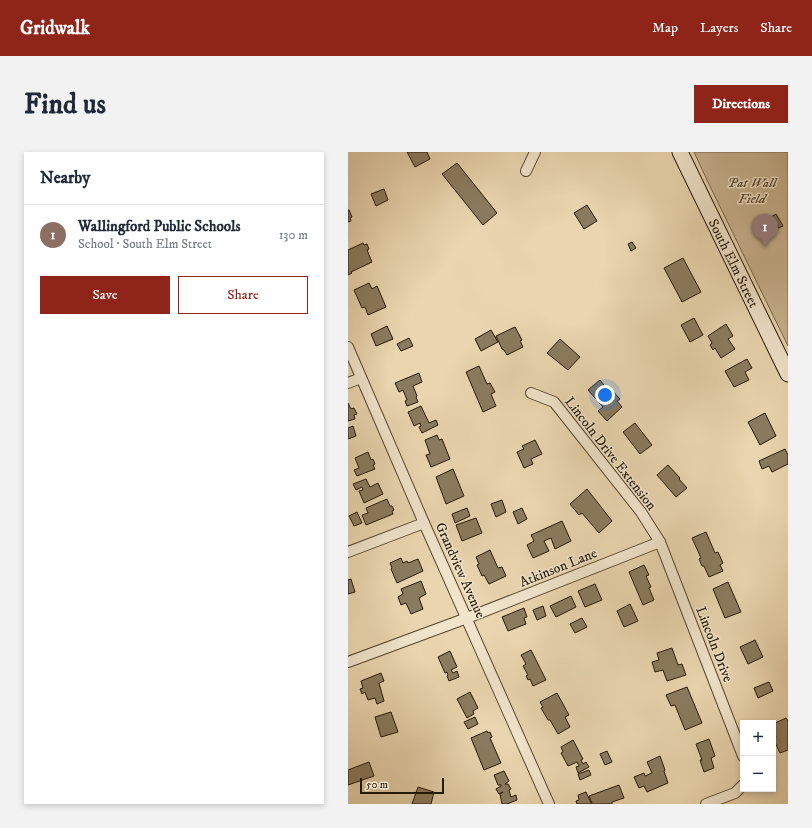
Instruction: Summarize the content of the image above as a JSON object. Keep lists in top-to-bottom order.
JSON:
{
  "streets": {
    "main road": ["South Elm Street"],
    "street": [
      "Lincoln Drive Extension",
      "Atkinson Lane",
      "Grandview Avenue",
      "Lincoln Drive"
    ]
  },
  "crossings": [
    ["Lincoln Drive Extension", "Atkinson Lane"],
    ["Lincoln Drive Extension", "Lincoln Drive"],
    ["Atkinson Lane", "Grandview Avenue"],
    ["Atkinson Lane", "Lincoln Drive"]
  ],
  "parks": ["Pat Wall Field"],
  "scale_bar": "50 m",
  "page": {
    "header": "Gridwalk",
    "nav": ["Map", "Layers", "Share"],
    "buttons": [
      "Directions",
      ["Save", "Share"]
    ],
    "title": "Find us",
    "heading": "Nearby",
    "list": [
      {
        "mark": "1",
        "name": "Wallingford Public Schools",
        "note": "School · South Elm Street",
        "value": "130 m"
      }
    ],
    "pins": "1",
    "map_buttons": ["+", "−"],
    "scale": "50 m"
  }
}
